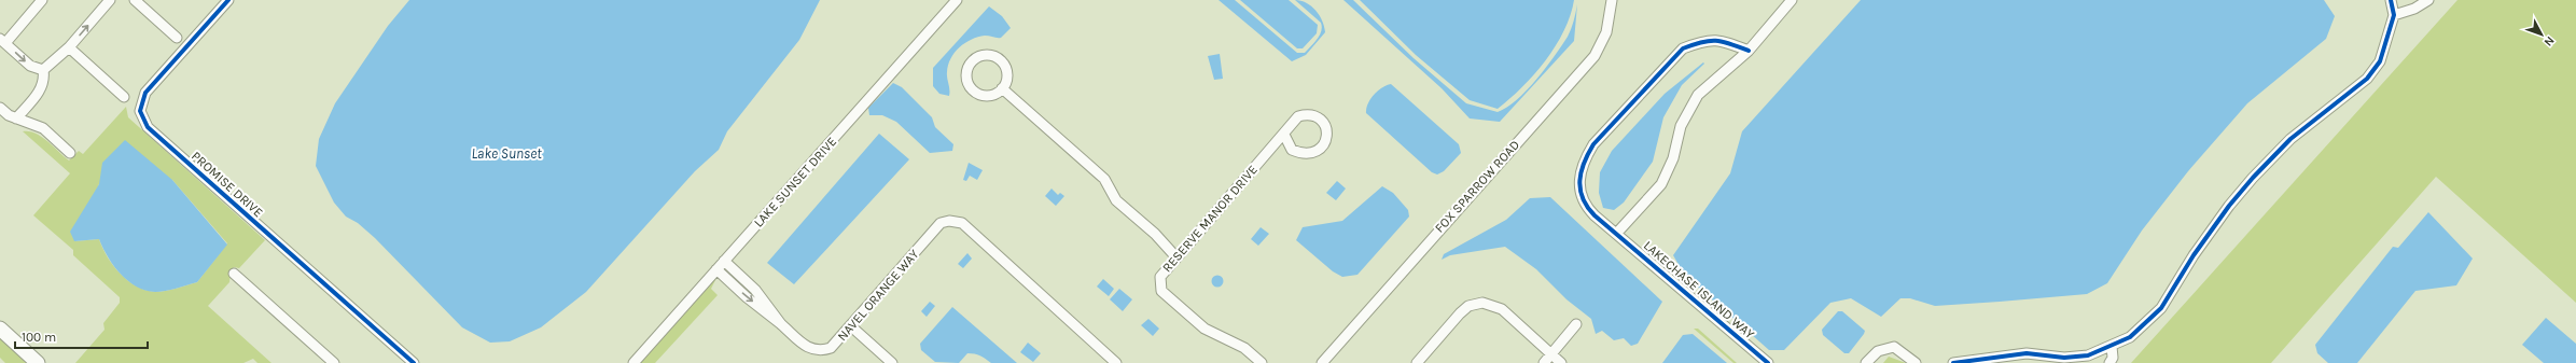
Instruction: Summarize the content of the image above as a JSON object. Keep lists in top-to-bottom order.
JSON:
{
  "streets": {
    "street": [
      "LAKE SUNSET DRIVE",
      "PROMISE DRIVE",
      "FOX SPARROW ROAD",
      "RESERVE MANOR DRIVE",
      "LAKECHASE ISLAND WAY",
      "NAVEL ORANGE WAY"
    ]
  },
  "water": ["Lake Sunset"],
  "scale_bar": "100 m",
  "north": "bottom right"
}
